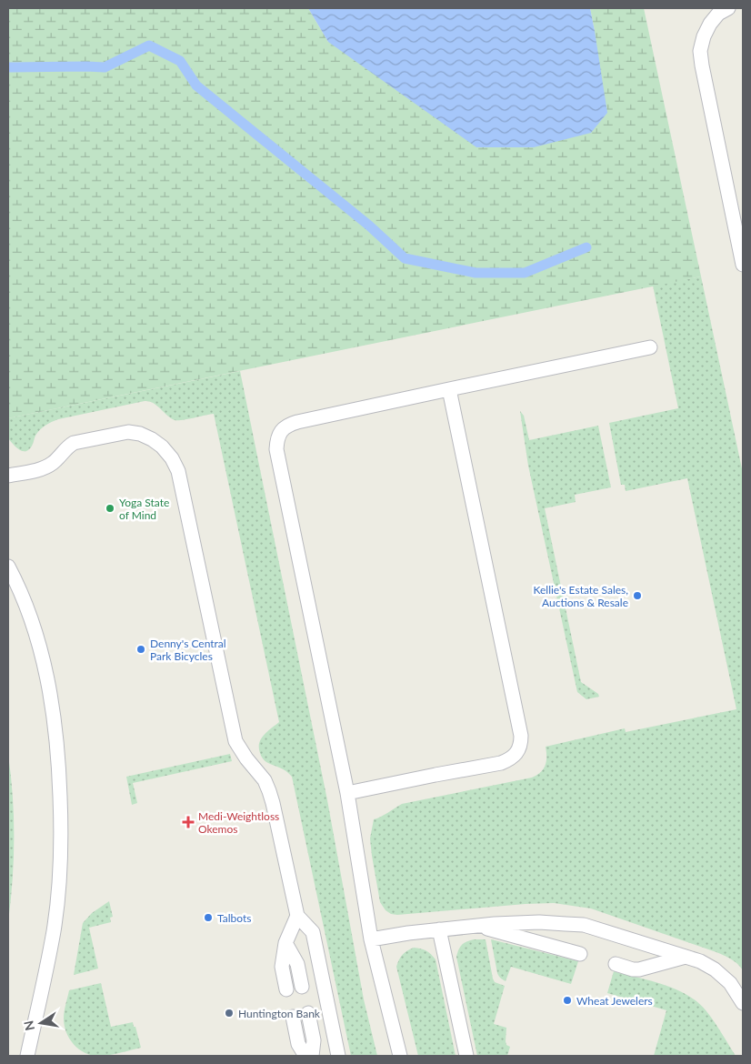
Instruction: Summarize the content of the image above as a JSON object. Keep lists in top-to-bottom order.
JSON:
{
  "places": {
    "other": [
      "Yoga State of Mind",
      "Kellie's Estate Sales, Auctions & Resale",
      "Denny's Central Park Bicycles",
      "Talbots",
      "Wheat Jewelers",
      "Huntington Bank"
    ],
    "health": ["Medi-Weightloss Okemos"]
  },
  "north": "left"
}
